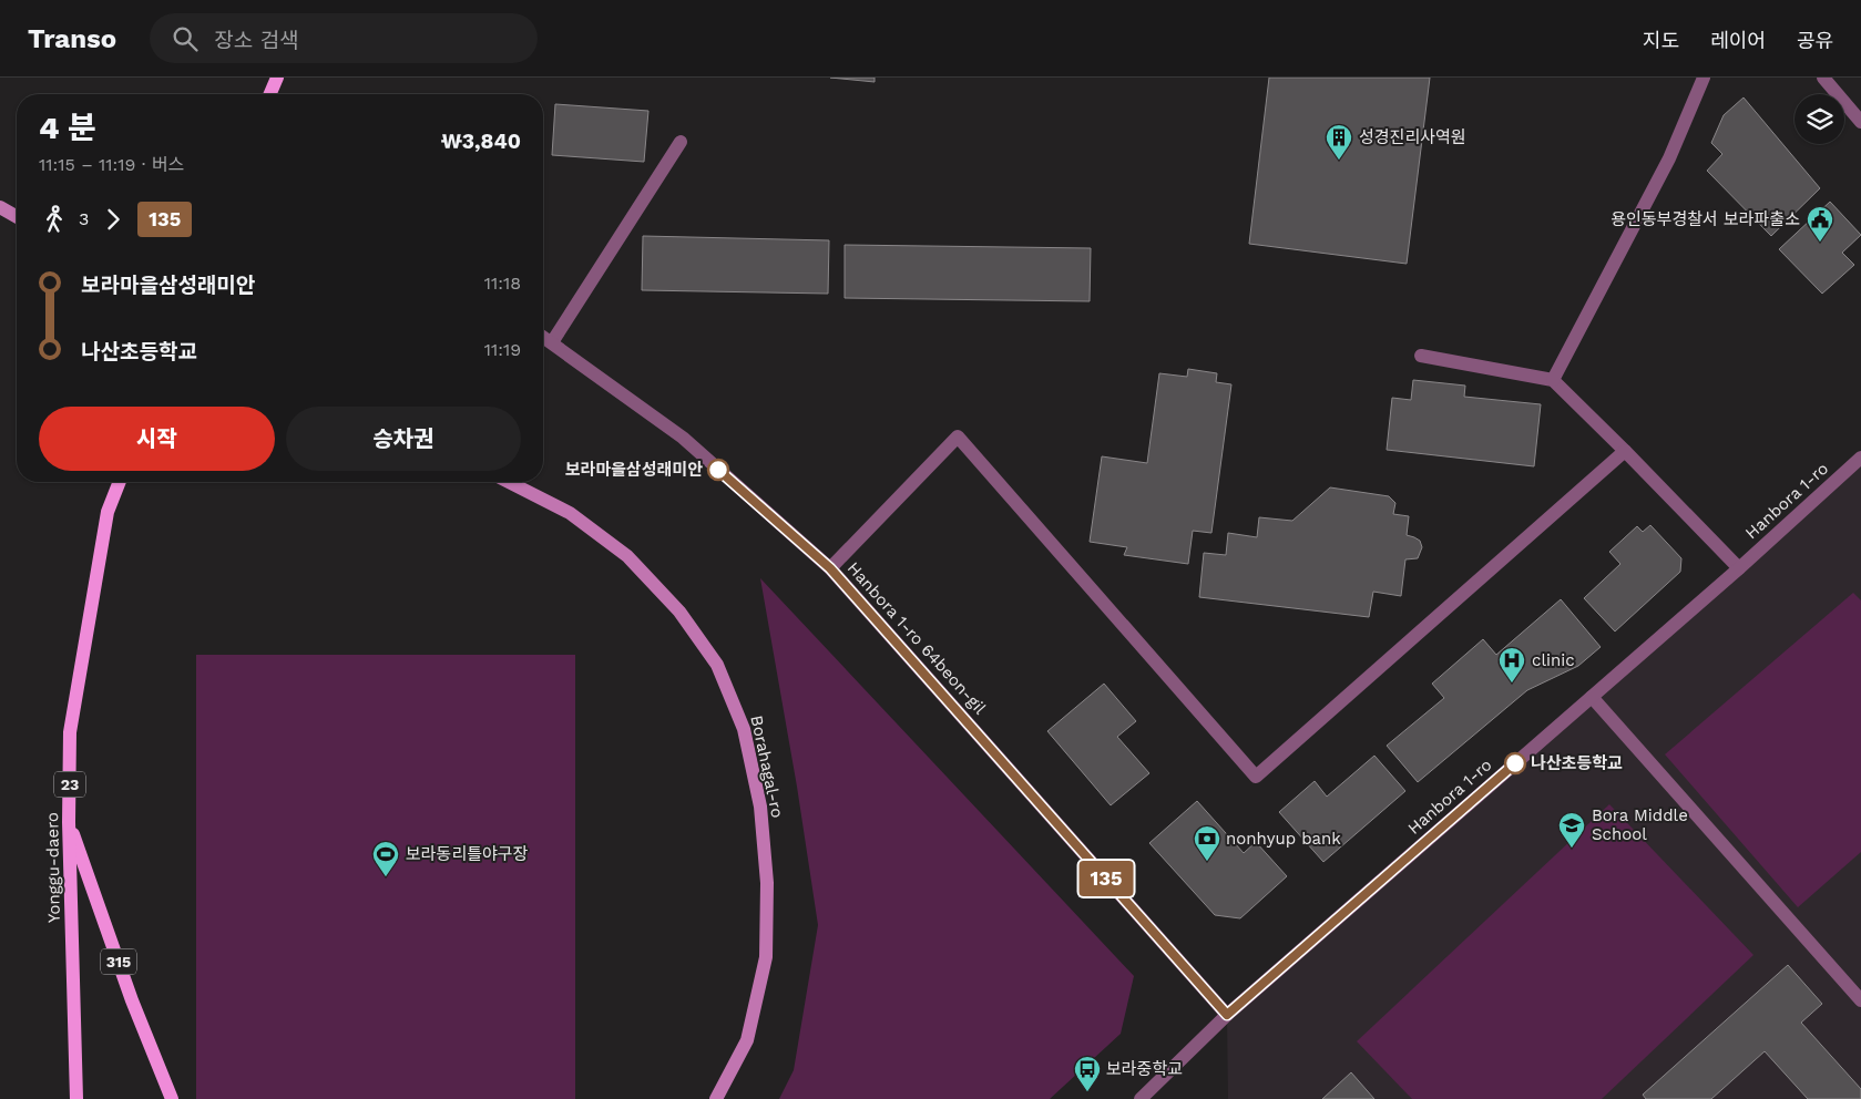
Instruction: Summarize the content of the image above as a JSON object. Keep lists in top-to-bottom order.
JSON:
{
  "streets": {
    "main road": [
      "Borahagal-ro",
      "23",
      "Yonggu-daero",
      "315"
    ],
    "street": ["Hanbora 1-ro", "Hanbora 1-ro 64beon-gil"]
  },
  "crossings": [
    ["Hanbora 1-ro", "Hanbora 1-ro 64beon-gil"],
    ["Yonggu-daero", "315"]
  ],
  "places": {
    "building": ["성경진리사역원"],
    "public building": ["용인동부경찰서 보라파출소"],
    "other": ["보라마을삼성래미안", "나산초등학교"],
    "hospital": ["clinic"],
    "school or university": ["Bora Middle School"],
    "bank": ["nonhyup bank"],
    "sports": ["보라동리틀야구장"],
    "bus stop": ["보라중학교"]
  },
  "lines": ["bus line 135"],
  "page": {
    "header": "Transo",
    "search": "장소 검색",
    "nav": ["지도", "레이어", "공유"],
    "on_map": "135",
    "heading": ["4 분", "11:15 – 11:19 · 버스", "₩3,840"],
    "legs": ["3", "135"],
    "list": [
      {
        "name": "보라마을삼성래미안",
        "value": "11:18"
      },
      {
        "name": "나산초등학교",
        "value": "11:19"
      }
    ],
    "buttons": ["시작", "승차권"]
  }
}
